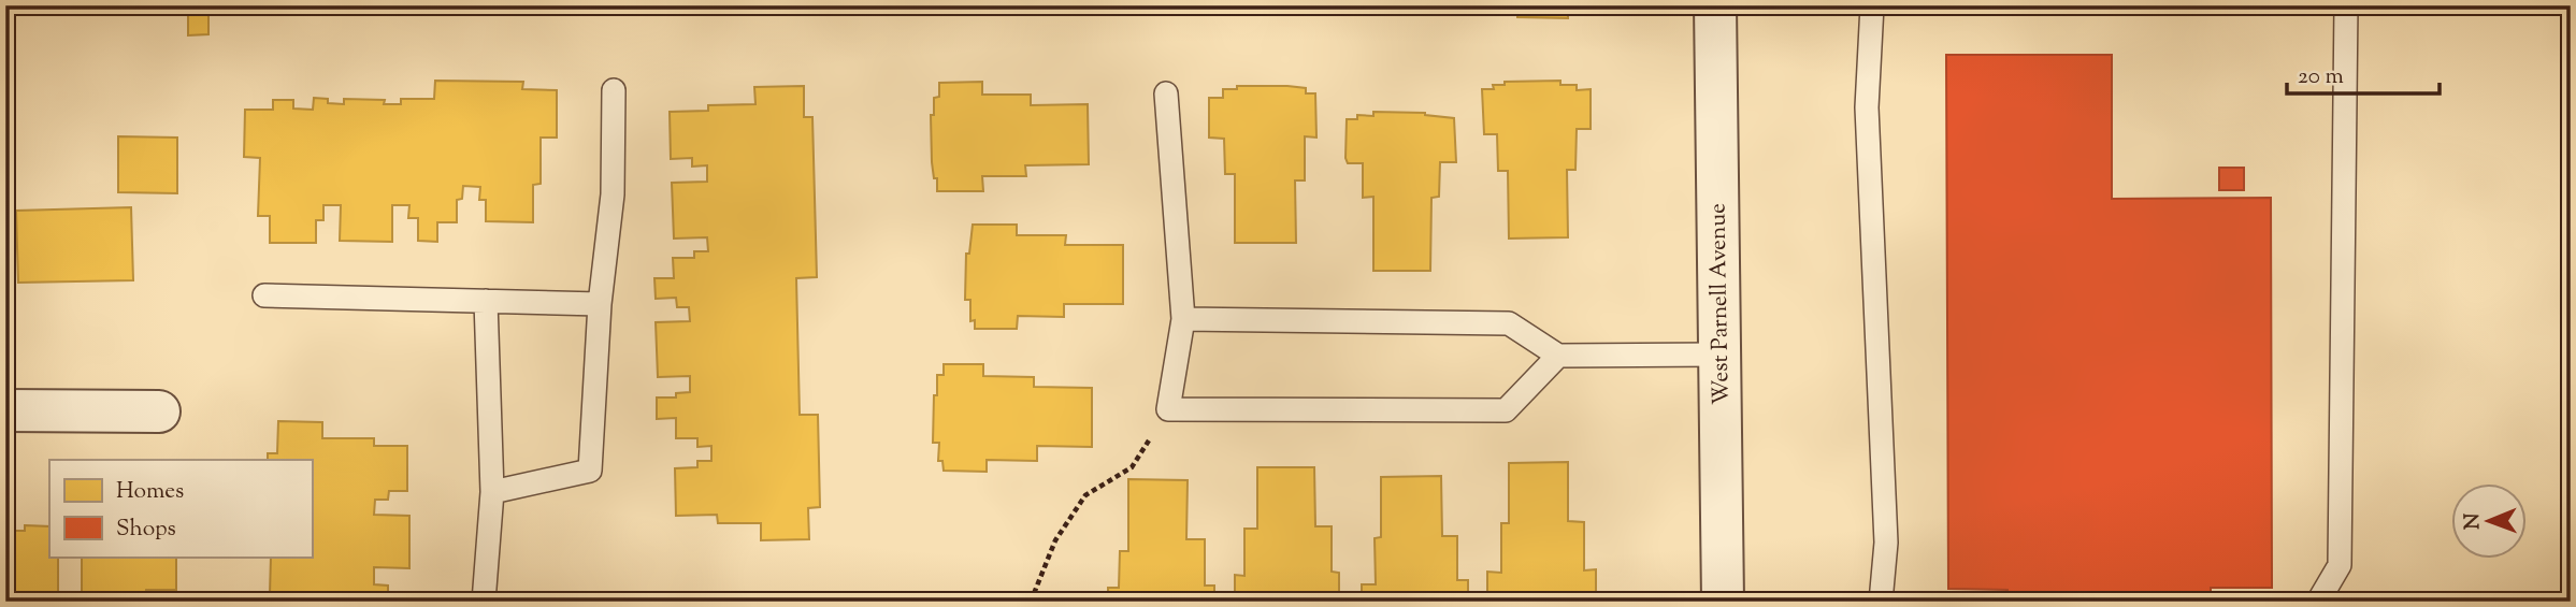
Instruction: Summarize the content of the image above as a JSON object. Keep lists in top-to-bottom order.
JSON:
{
  "streets": {
    "street": ["West Parnell Avenue"]
  },
  "legend": ["Homes", "Shops"],
  "scale_bar": "20 m",
  "north": "left"
}
